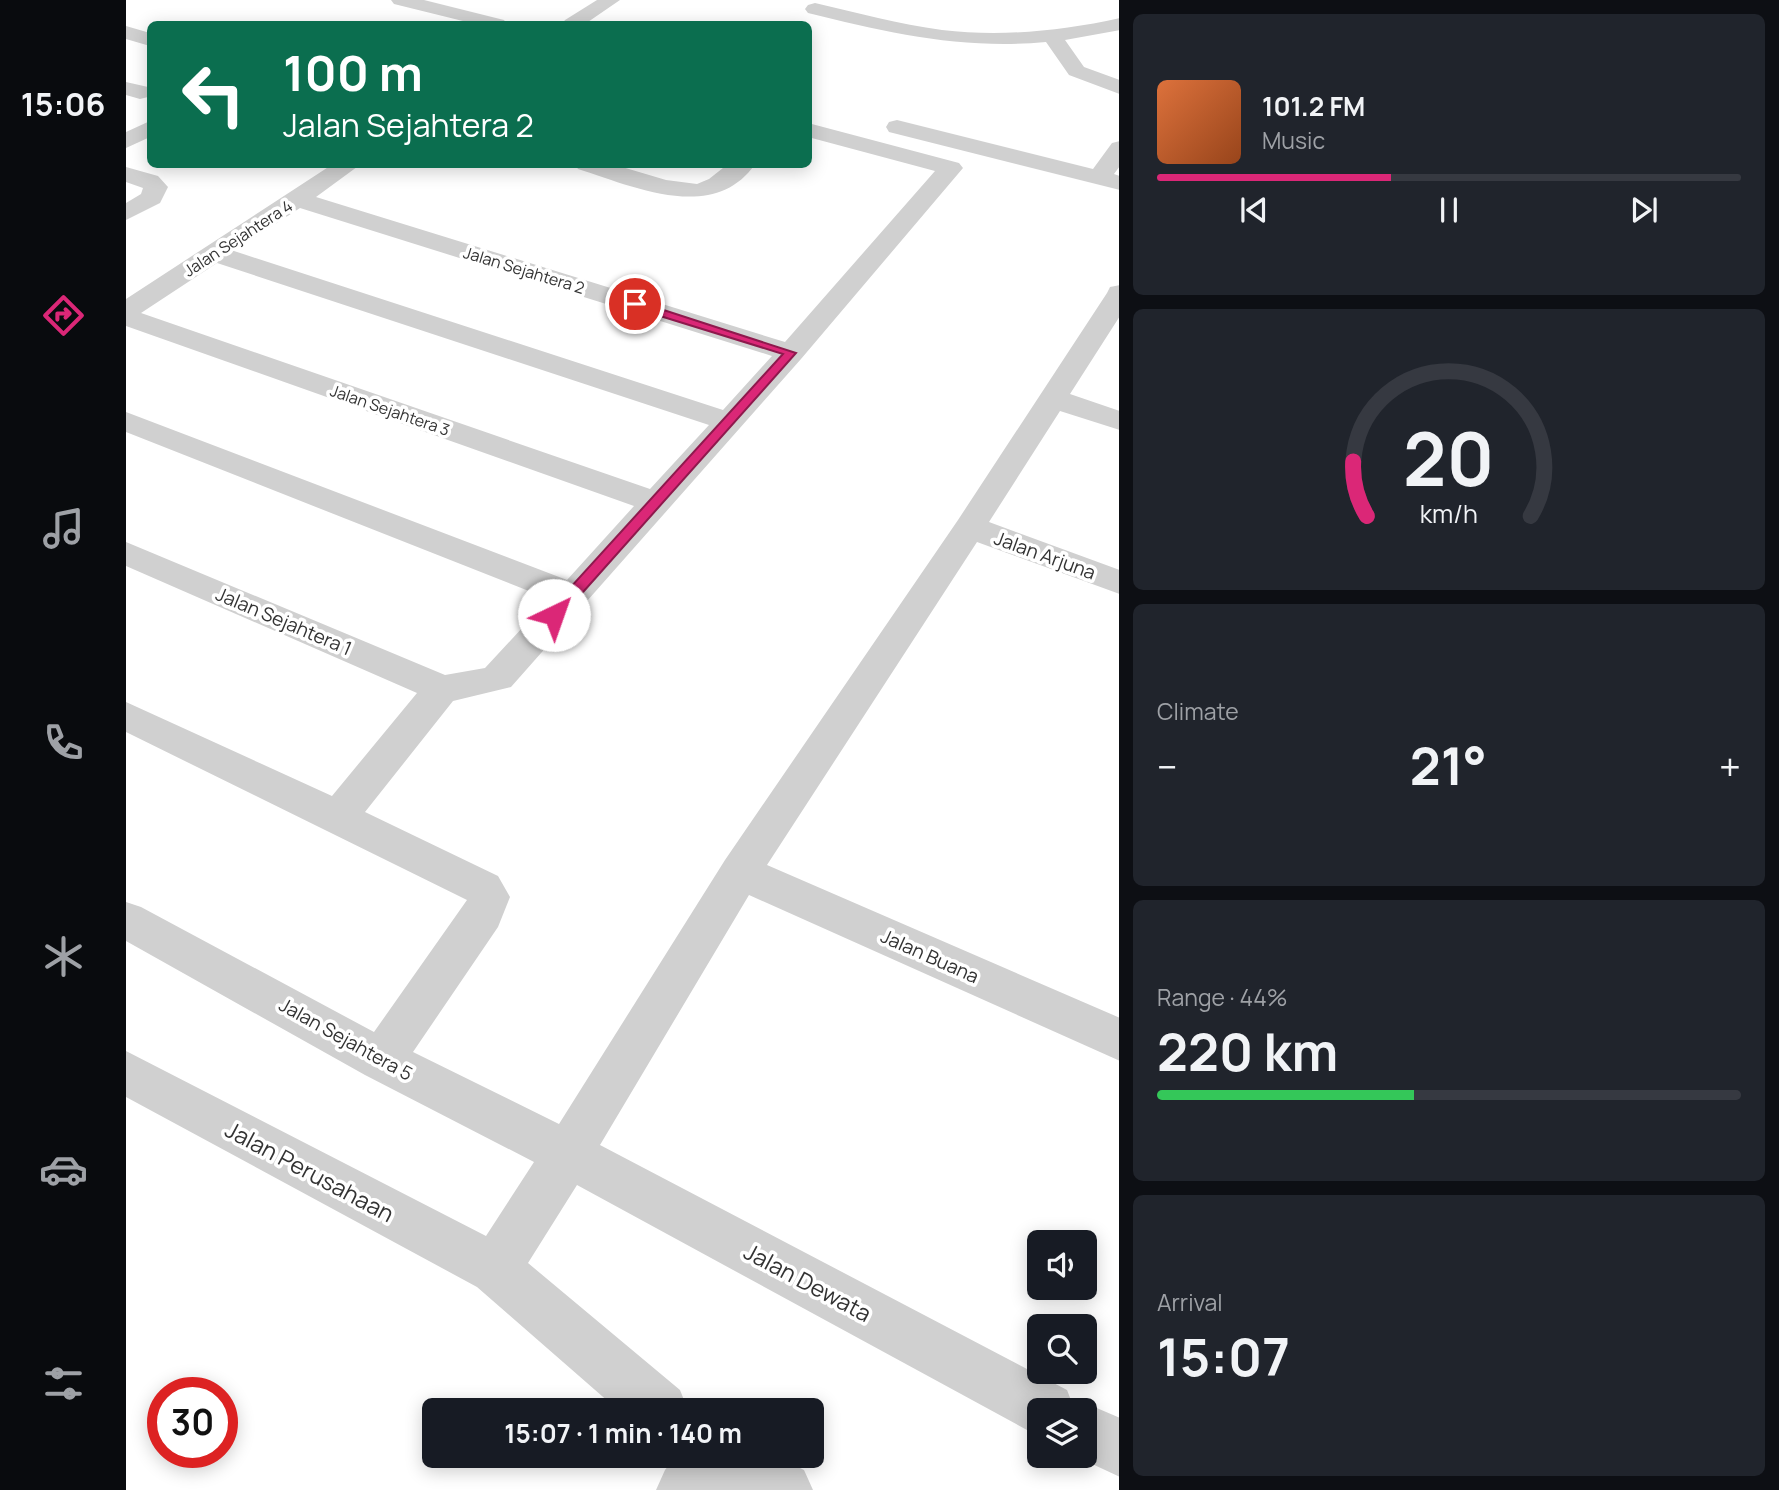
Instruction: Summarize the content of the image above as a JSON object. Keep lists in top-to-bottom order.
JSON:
{
  "streets": {
    "street": [
      "Jalan Sejahtera 4",
      "Jalan Sejahtera 2",
      "Jalan Sejahtera 3",
      "Jalan Arjuna",
      "Jalan Sejahtera 1",
      "Jalan Buana",
      "Jalan Sejahtera 5",
      "Jalan Perusahaan",
      "Jalan Dewata"
    ]
  },
  "crossings": [
    ["Jalan Sejahtera 4", "Jalan Sejahtera 2"],
    ["Jalan Sejahtera 5", "Jalan Dewata"]
  ],
  "page": {
    "tabs": "15:06",
    "turn": ["100 m", "Jalan Sejahtera 2"],
    "song": ["101.2 FM", "Music"],
    "tile": [
      "Climate",
      ["Range · 44%", "220 km"],
      ["Arrival", "15:07"]
    ],
    "heat": ["−", "21°", "+"],
    "limit": "30",
    "trip": "15:07 · 1 min · 140 m",
    "gauge": ["20", "km/h"]
  }
}
